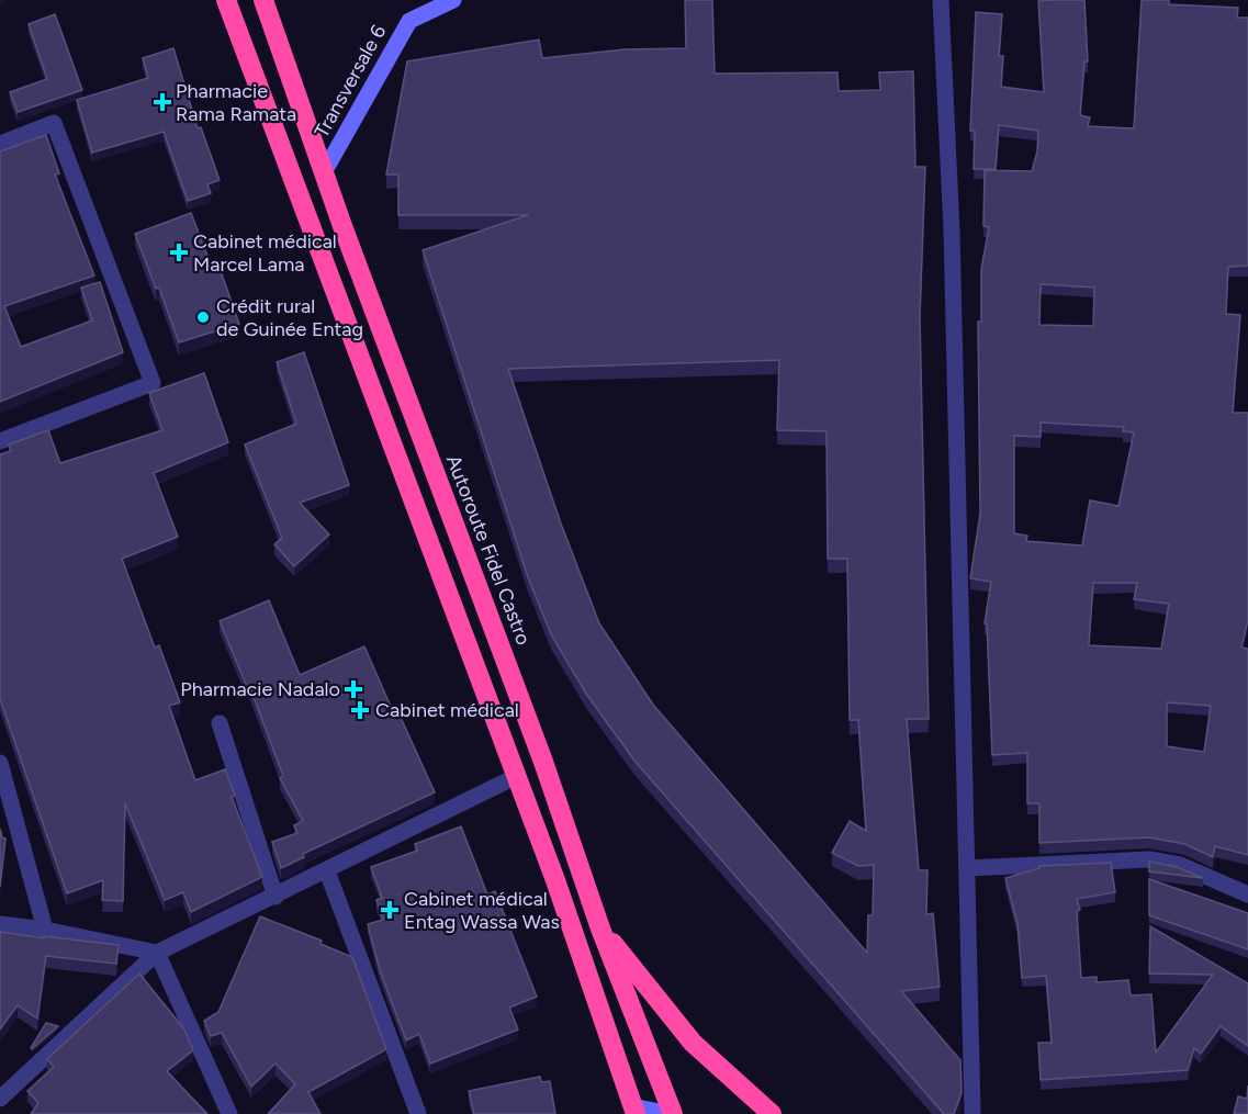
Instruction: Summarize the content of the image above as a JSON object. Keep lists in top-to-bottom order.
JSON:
{
  "streets": {
    "highway": ["Autoroute Fidel Castro"],
    "main road": ["Transversale 6"]
  },
  "crossings": [
    ["Transversale 6", "Autoroute Fidel Castro"]
  ],
  "places": {
    "health": [
      "Pharmacie Rama Ramata",
      "Cabinet médical Marcel Lama",
      "Pharmacie Nadalo",
      "Cabinet médical",
      "Cabinet médical Entag Wassa Was"
    ],
    "other": ["Crédit rural de Guinée Entag"]
  }
}
